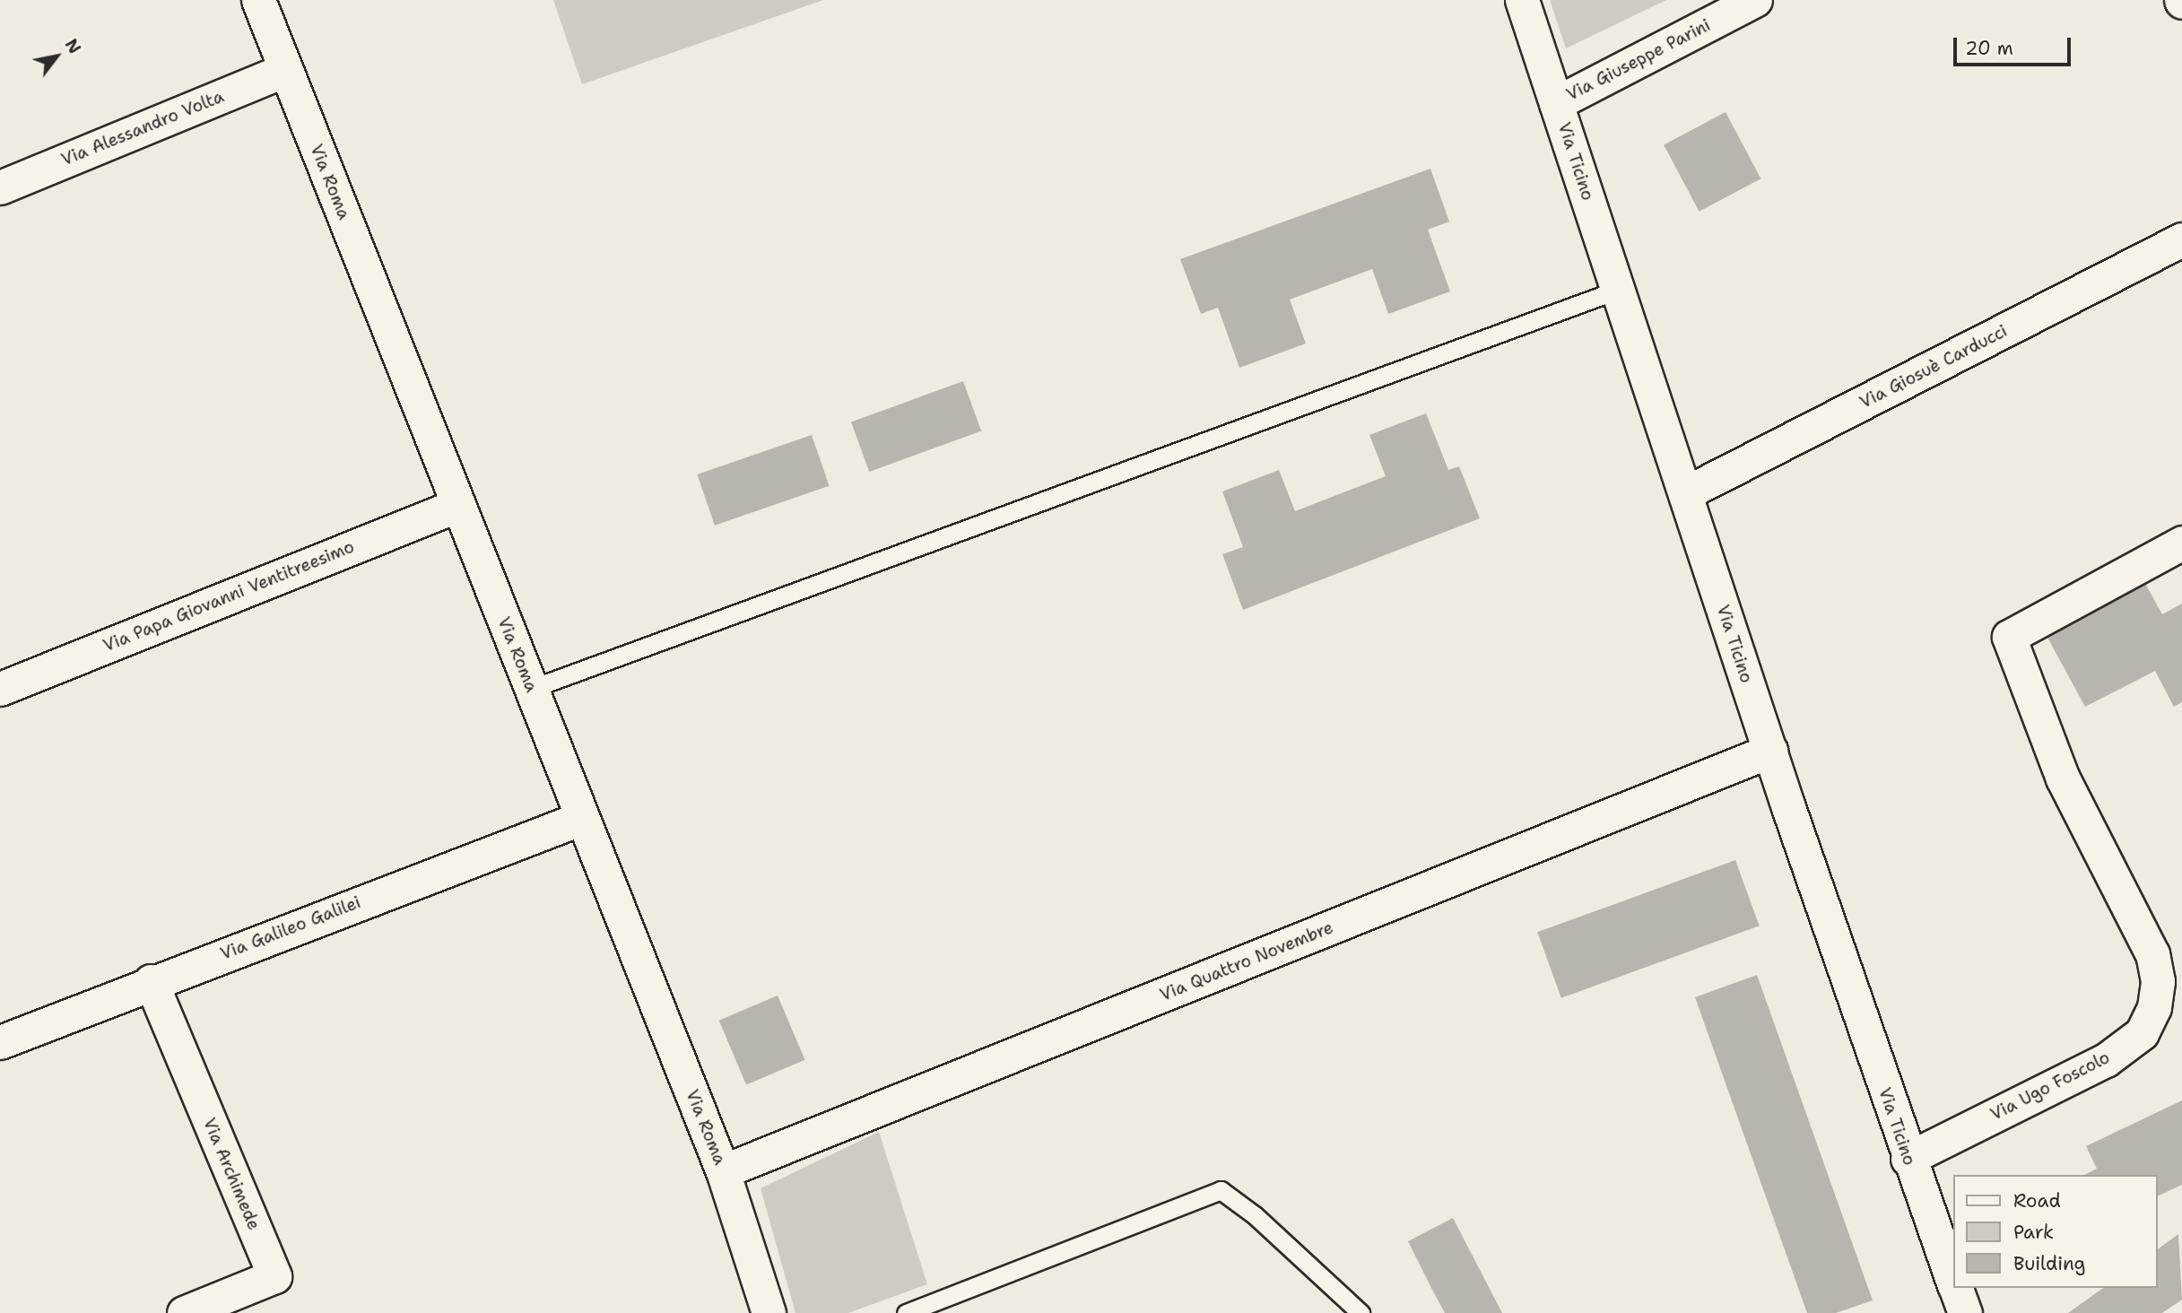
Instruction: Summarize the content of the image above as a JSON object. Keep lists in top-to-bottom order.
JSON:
{
  "streets": {
    "street": [
      "Via Giuseppe Parini",
      "Via Alessandro Volta",
      "Via Ticino",
      "Via Roma",
      "Via Giosuè Carducci",
      "Via Papa Giovanni Ventitreesimo",
      "Via Galileo Galilei",
      "Via Quattro Novembre",
      "Via Ugo Foscolo",
      "Via Archimede"
    ]
  },
  "crossings": [
    ["Via Giuseppe Parini", "Via Ticino"],
    ["Via Alessandro Volta", "Via Roma"],
    ["Via Ticino", "Via Giosuè Carducci"],
    ["Via Ticino", "Via Quattro Novembre"],
    ["Via Ticino", "Via Ugo Foscolo"],
    ["Via Roma", "Via Papa Giovanni Ventitreesimo"],
    ["Via Roma", "Via Galileo Galilei"],
    ["Via Roma", "Via Quattro Novembre"],
    ["Via Galileo Galilei", "Via Archimede"]
  ],
  "legend": ["Road", "Park", "Building"],
  "scale_bar": "20 m",
  "north": "top right"
}
